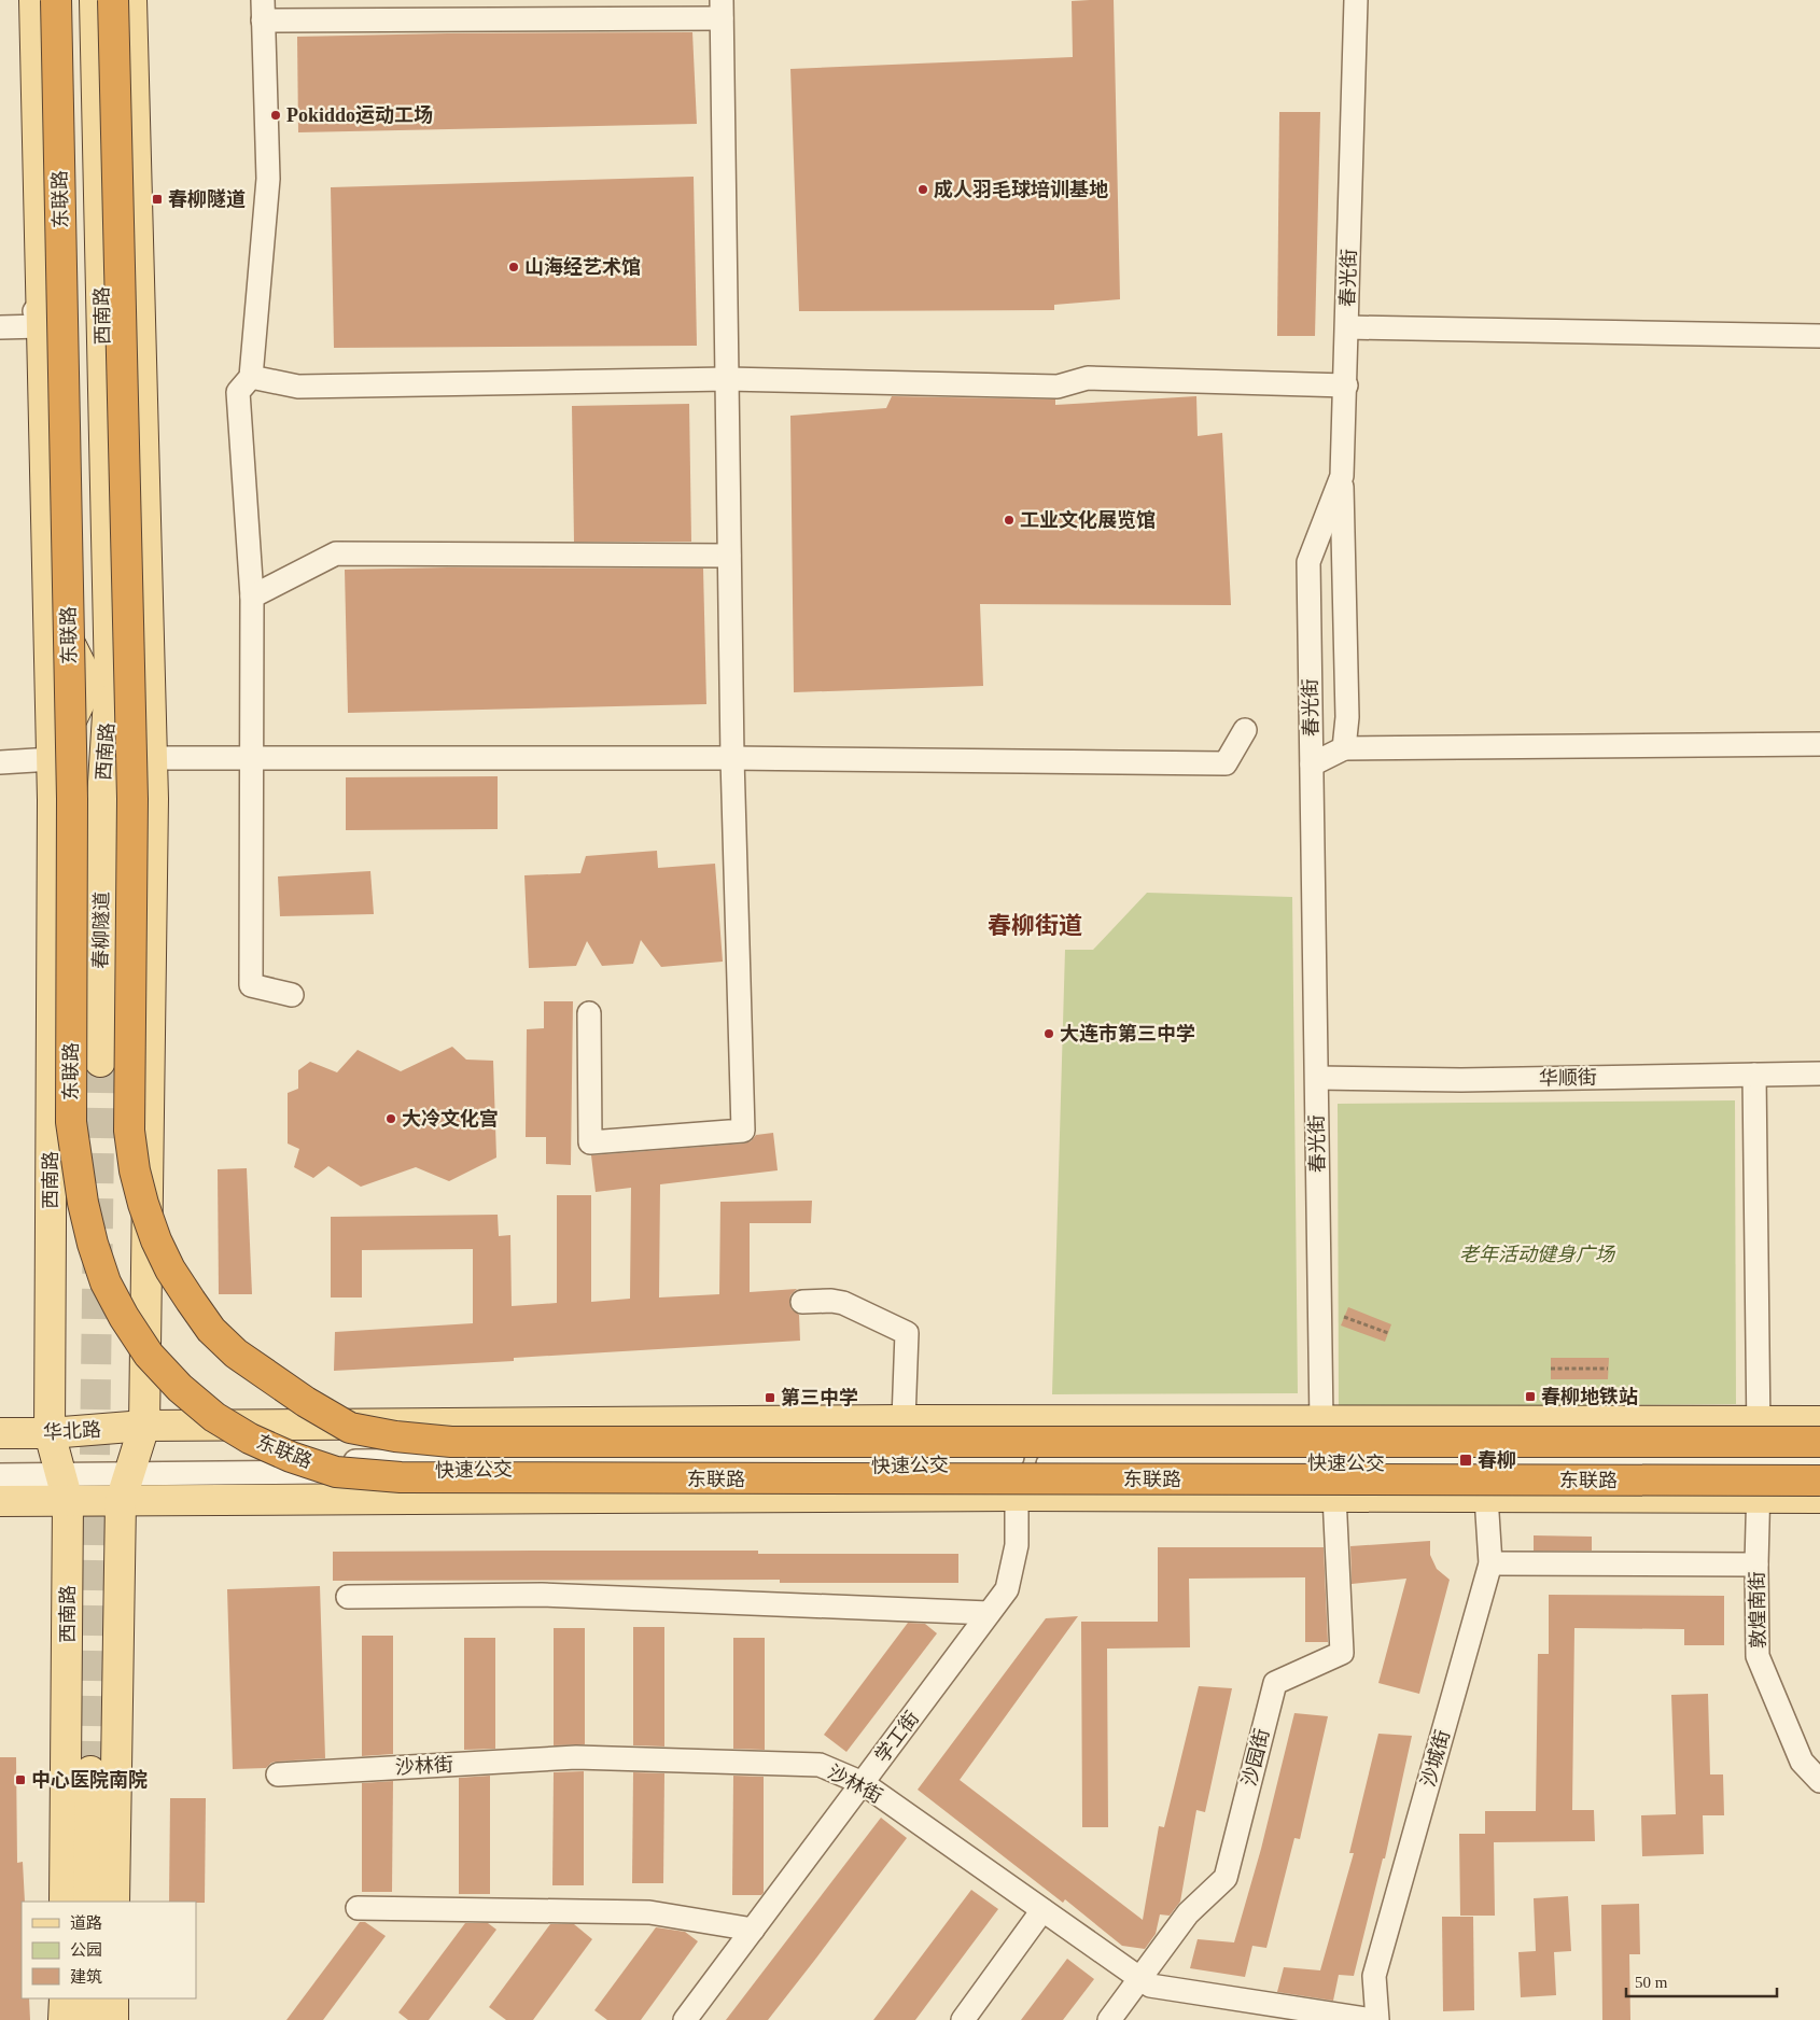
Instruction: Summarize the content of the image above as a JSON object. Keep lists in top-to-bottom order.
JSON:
{
  "streets": {
    "highway": ["东联路"],
    "main road": ["西南路", "春柳隧道", "华北路"],
    "street": [
      "春光街",
      "华顺街",
      "快速公交",
      "敦煌南街",
      "学工街",
      "沙园街",
      "沙城街",
      "沙林街"
    ]
  },
  "crossings": [
    ["春光街", "华顺街"],
    ["春光街", "华北路"],
    ["西南路", "春柳隧道"],
    ["西南路", "华北路"],
    ["西南路", "快速公交"],
    ["华顺街", "敦煌南街"],
    ["华北路", "敦煌南街"],
    ["华北路", "学工街"],
    ["快速公交", "敦煌南街"],
    ["快速公交", "学工街"],
    ["学工街", "沙林街"],
    ["沙园街", "沙林街"]
  ],
  "districts": ["春柳街道"],
  "parks": ["老年活动健身广场"],
  "places": {
    "other": [
      "Pokiddo运动工场",
      "成人羽毛球培训基地",
      "山海经艺术馆",
      "工业文化展览馆",
      "大连市第三中学",
      "大冷文化宫"
    ],
    "transit": [
      "春柳隧道",
      "春柳地铁站",
      "第三中学",
      "春柳",
      "中心医院南院"
    ]
  },
  "legend": ["道路", "公园", "建筑"],
  "scale_bar": "50 m"
}
